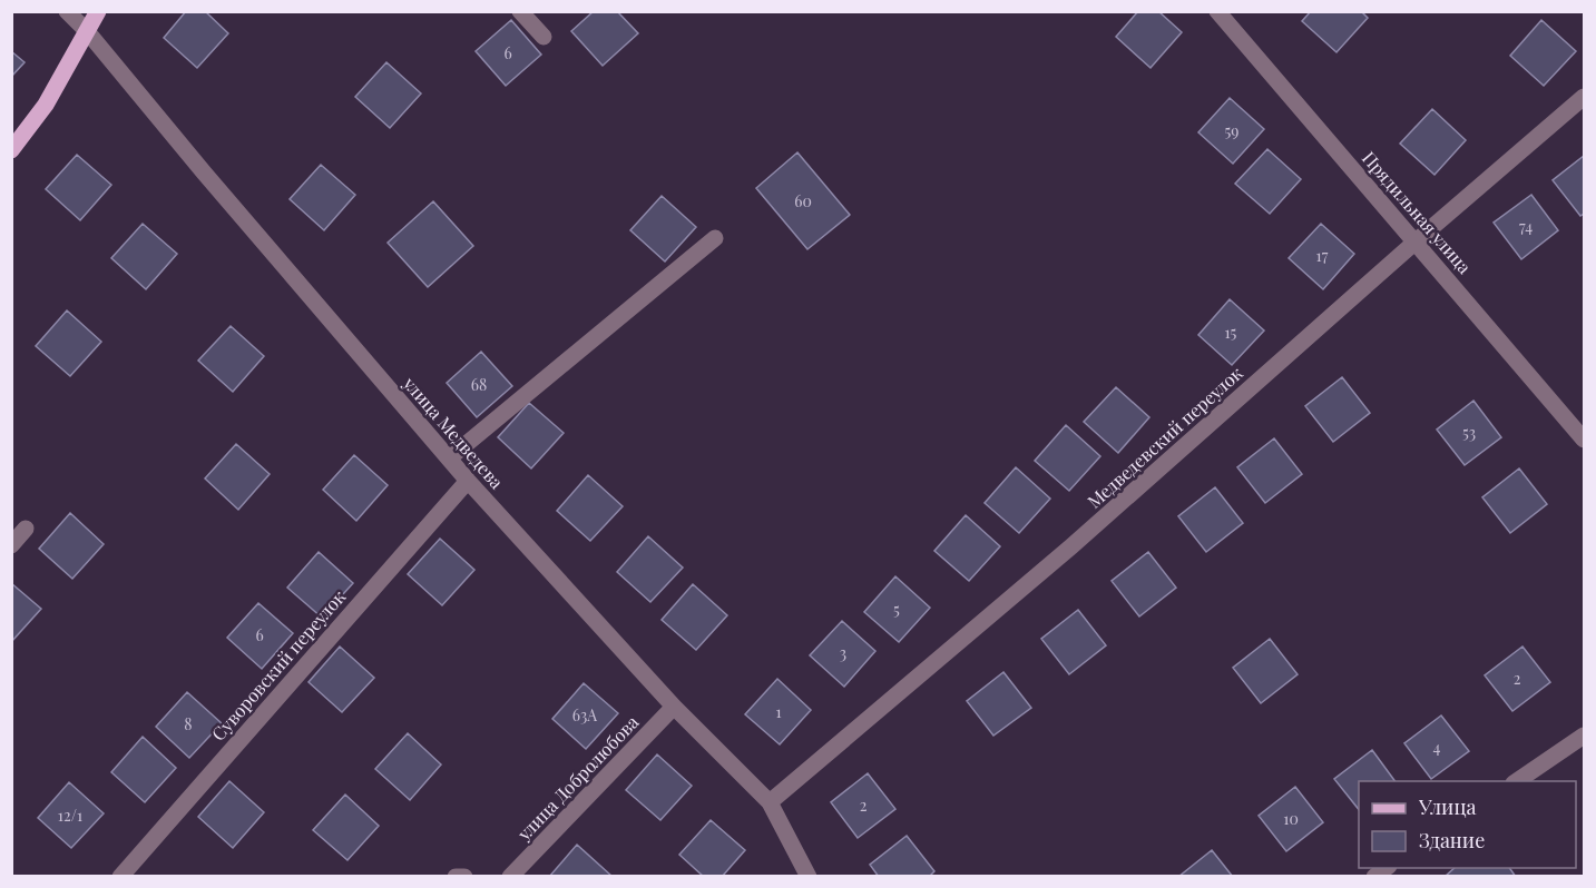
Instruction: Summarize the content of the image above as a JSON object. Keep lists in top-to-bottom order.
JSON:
{
  "streets": {
    "street": [
      "Прядильная улица",
      "улица Медведева",
      "Медведевский переулок",
      "Суворовский переулок",
      "улица Добролюбова"
    ]
  },
  "crossings": [
    ["Прядильная улица", "Медведевский переулок"],
    ["улица Медведева", "Медведевский переулок"],
    ["улица Медведева", "Суворовский переулок"],
    ["улица Медведева", "улица Добролюбова"]
  ],
  "house_numbers": [
    "6",
    "59",
    "60",
    "74",
    "17",
    "15",
    "68",
    "53",
    "5",
    "6",
    "3",
    "2",
    "1",
    "63А",
    "8",
    "4",
    "2",
    "12/1",
    "10"
  ],
  "legend": ["Улица", "Здание"]
}
